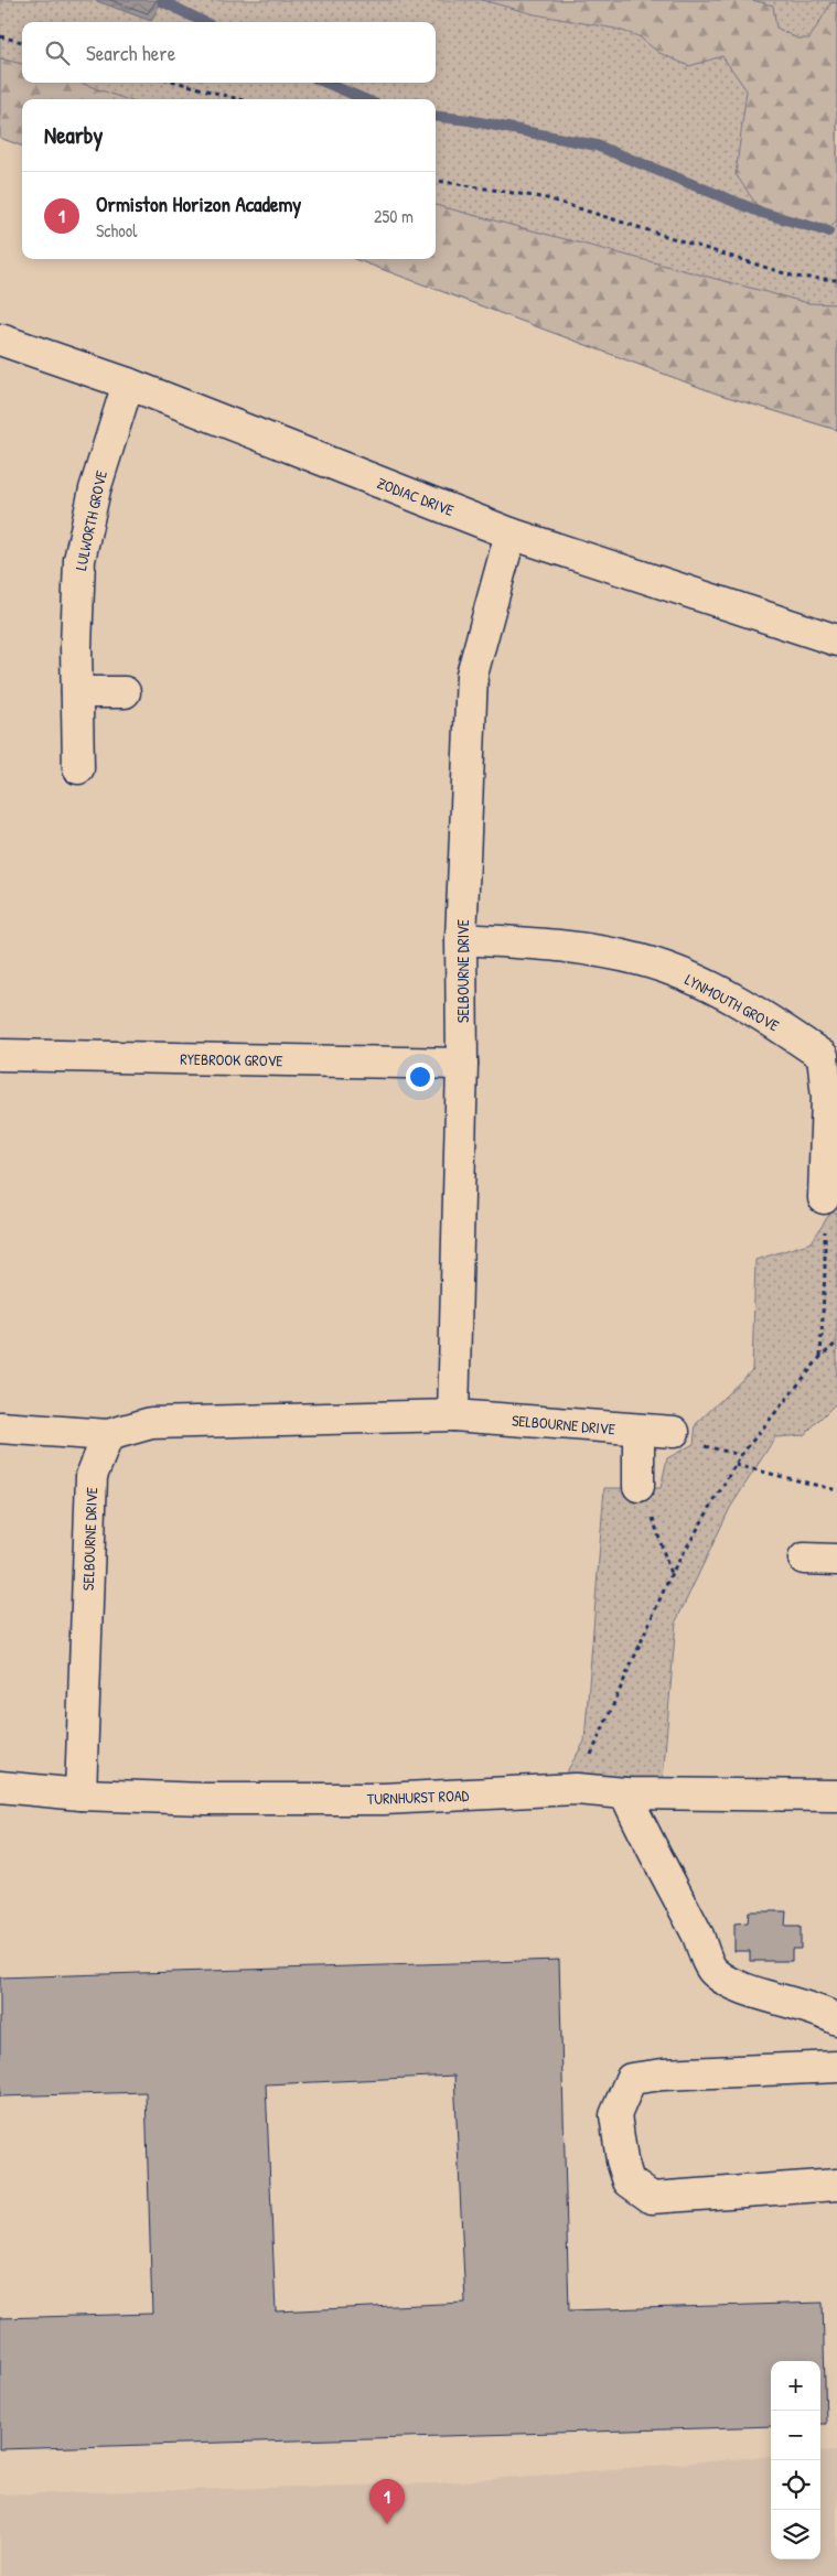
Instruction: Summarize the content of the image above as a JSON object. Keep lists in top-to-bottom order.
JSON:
{
  "streets": {
    "street": [
      "ZODIAC DRIVE",
      "LULWORTH GROVE",
      "SELBOURNE DRIVE",
      "LYNMOUTH GROVE",
      "RYEBROOK GROVE",
      "TURNHURST ROAD"
    ]
  },
  "crossings": [
    ["ZODIAC DRIVE", "LULWORTH GROVE"],
    ["ZODIAC DRIVE", "SELBOURNE DRIVE"],
    ["SELBOURNE DRIVE", "LYNMOUTH GROVE"],
    ["SELBOURNE DRIVE", "RYEBROOK GROVE"],
    ["SELBOURNE DRIVE", "TURNHURST ROAD"]
  ],
  "page": {
    "search": "Search here",
    "heading": "Nearby",
    "list": [
      {
        "mark": "1",
        "name": "Ormiston Horizon Academy",
        "note": "School",
        "value": "250 m"
      }
    ],
    "map_buttons": ["+", "−"],
    "pins": "1"
  }
}
